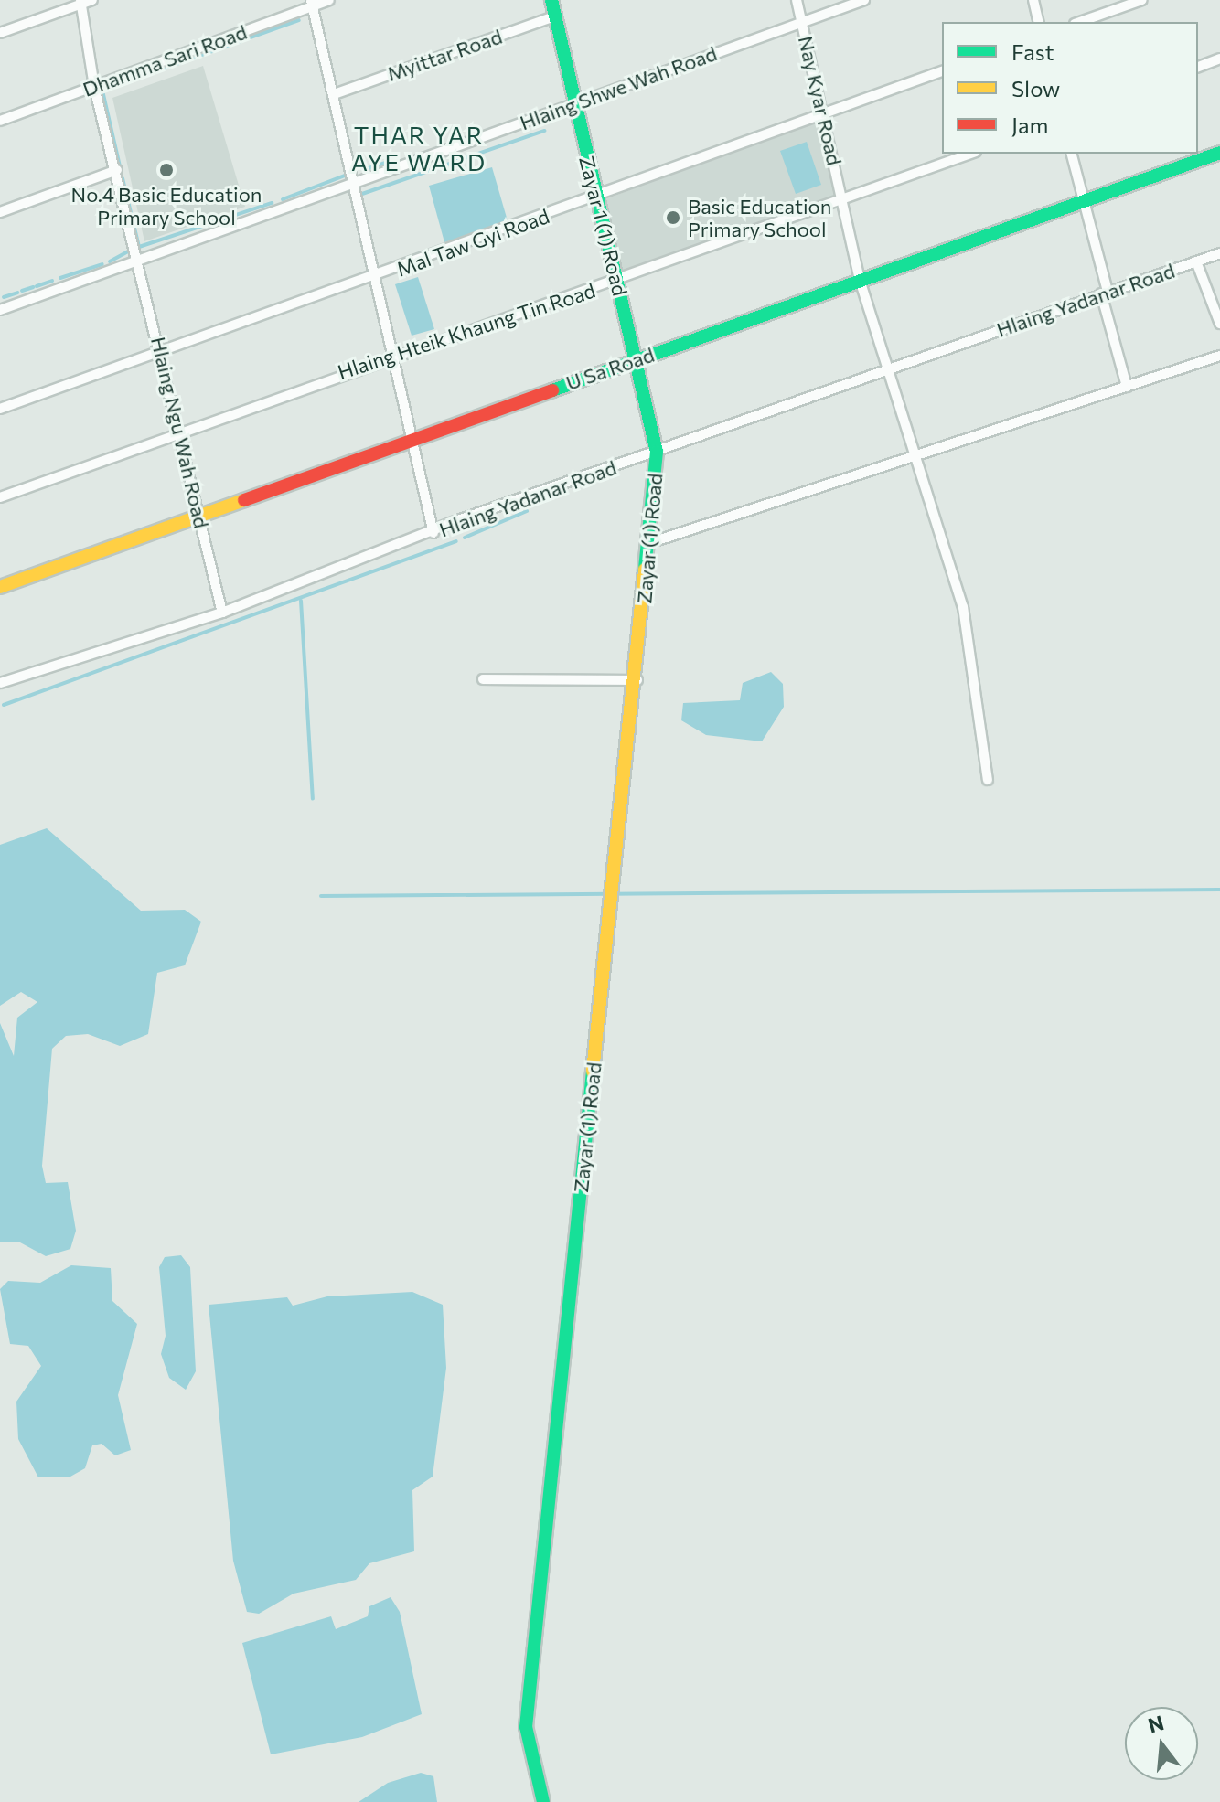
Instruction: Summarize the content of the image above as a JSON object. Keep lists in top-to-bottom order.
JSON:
{
  "streets": {
    "street": [
      "Myittar Road",
      "Dhamma Sari Road",
      "Hlaing Shwe Wah Road",
      "Nay Kyar Road",
      "Zayar 1 (1) Road",
      "Mal Taw Gyi Road",
      "Hlaing Yadanar Road",
      "Hlaing Hteik Khaung Tin Road",
      "U Sa Road",
      "Hlaing Ngu Wah Road",
      "Zayar (1) Road"
    ]
  },
  "crossings": [
    ["Myittar Road", "Zayar 1 (1) Road"],
    ["Dhamma Sari Road", "Hlaing Ngu Wah Road"],
    ["Hlaing Shwe Wah Road", "Nay Kyar Road"],
    ["Hlaing Shwe Wah Road", "Zayar 1 (1) Road"],
    ["Hlaing Shwe Wah Road", "Hlaing Ngu Wah Road"],
    ["Nay Kyar Road", "Mal Taw Gyi Road"],
    ["Nay Kyar Road", "Hlaing Yadanar Road"],
    ["Nay Kyar Road", "Hlaing Hteik Khaung Tin Road"],
    ["Nay Kyar Road", "U Sa Road"],
    ["Zayar 1 (1) Road", "Mal Taw Gyi Road"],
    ["Zayar 1 (1) Road", "Hlaing Yadanar Road"],
    ["Zayar 1 (1) Road", "Hlaing Hteik Khaung Tin Road"],
    ["Zayar 1 (1) Road", "U Sa Road"],
    ["Zayar 1 (1) Road", "Zayar (1) Road"],
    ["Mal Taw Gyi Road", "Hlaing Ngu Wah Road"],
    ["Hlaing Yadanar Road", "Hlaing Ngu Wah Road"],
    ["Hlaing Yadanar Road", "Zayar (1) Road"],
    ["Hlaing Hteik Khaung Tin Road", "Hlaing Ngu Wah Road"],
    ["U Sa Road", "Hlaing Ngu Wah Road"]
  ],
  "districts": ["THAR YAR AYE WARD"],
  "places": ["No.4 Basic Education Primary School", "Basic Education Primary School"],
  "legend": ["Fast", "Slow", "Jam"],
  "north": "top"
}
